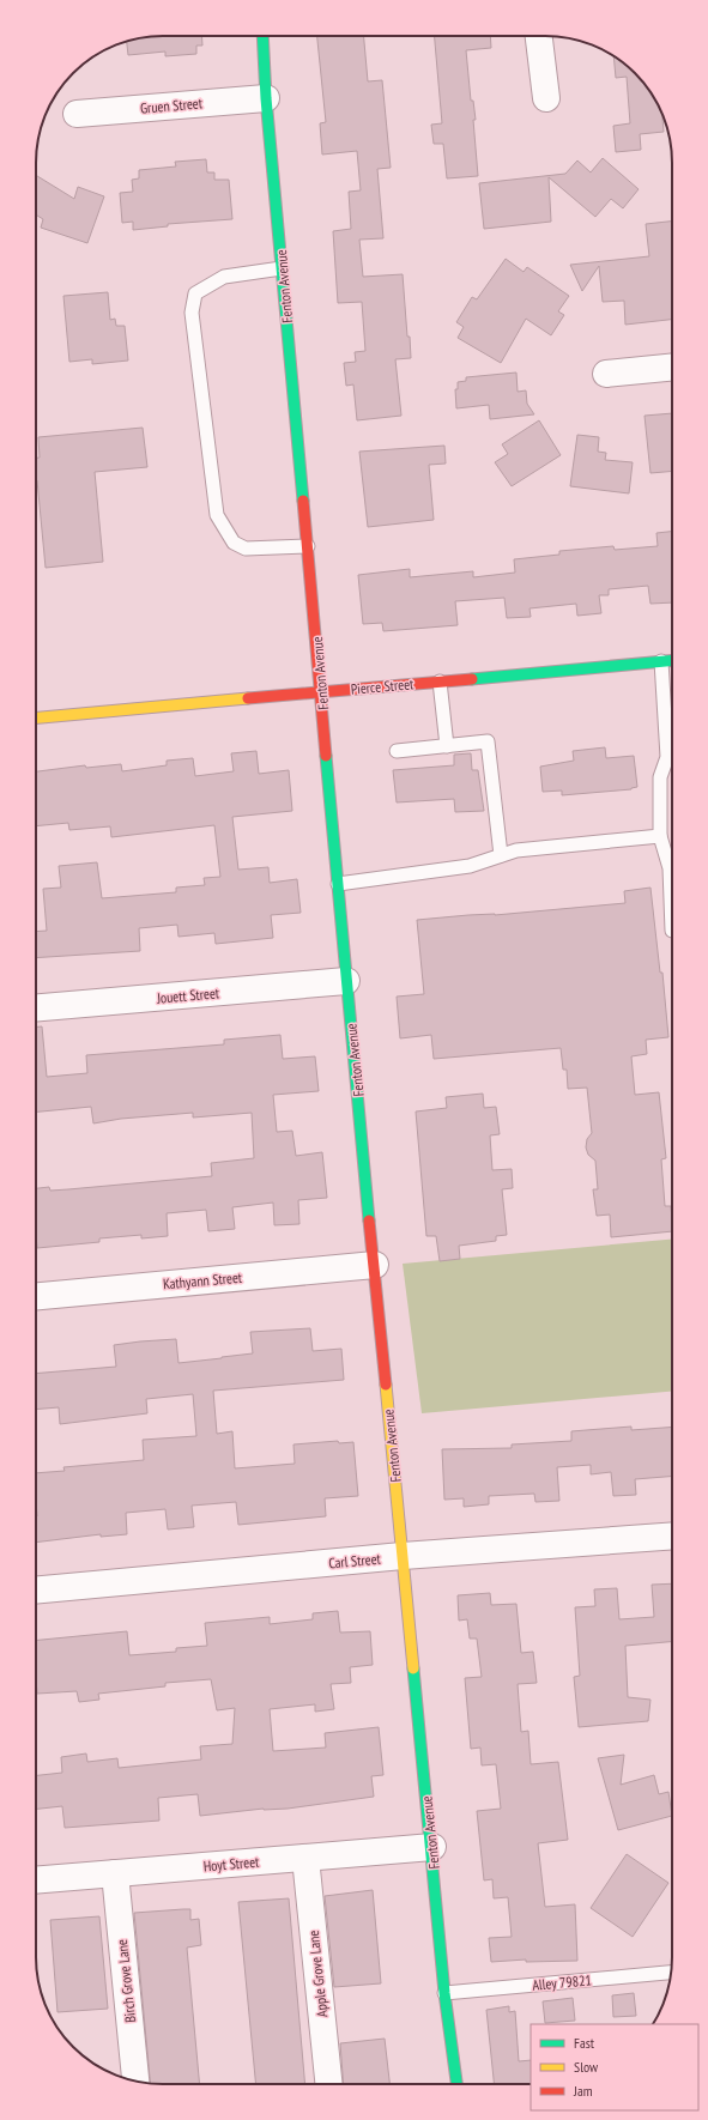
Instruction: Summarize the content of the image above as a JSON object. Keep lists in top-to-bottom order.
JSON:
{
  "streets": {
    "street": [
      "Gruen Street",
      "Fenton Avenue",
      "Pierce Street",
      "Jouett Street",
      "Kathyann Street",
      "Carl Street",
      "Hoyt Street",
      "Apple Grove Lane",
      "Birch Grove Lane"
    ],
    "lane": ["Alley 79821"]
  },
  "crossings": [
    ["Gruen Street", "Fenton Avenue"],
    ["Fenton Avenue", "Pierce Street"],
    ["Fenton Avenue", "Jouett Street"],
    ["Fenton Avenue", "Kathyann Street"],
    ["Fenton Avenue", "Carl Street"],
    ["Fenton Avenue", "Hoyt Street"],
    ["Fenton Avenue", "Alley 79821"],
    ["Hoyt Street", "Apple Grove Lane"],
    ["Hoyt Street", "Birch Grove Lane"]
  ],
  "legend": ["Fast", "Slow", "Jam"]
}
